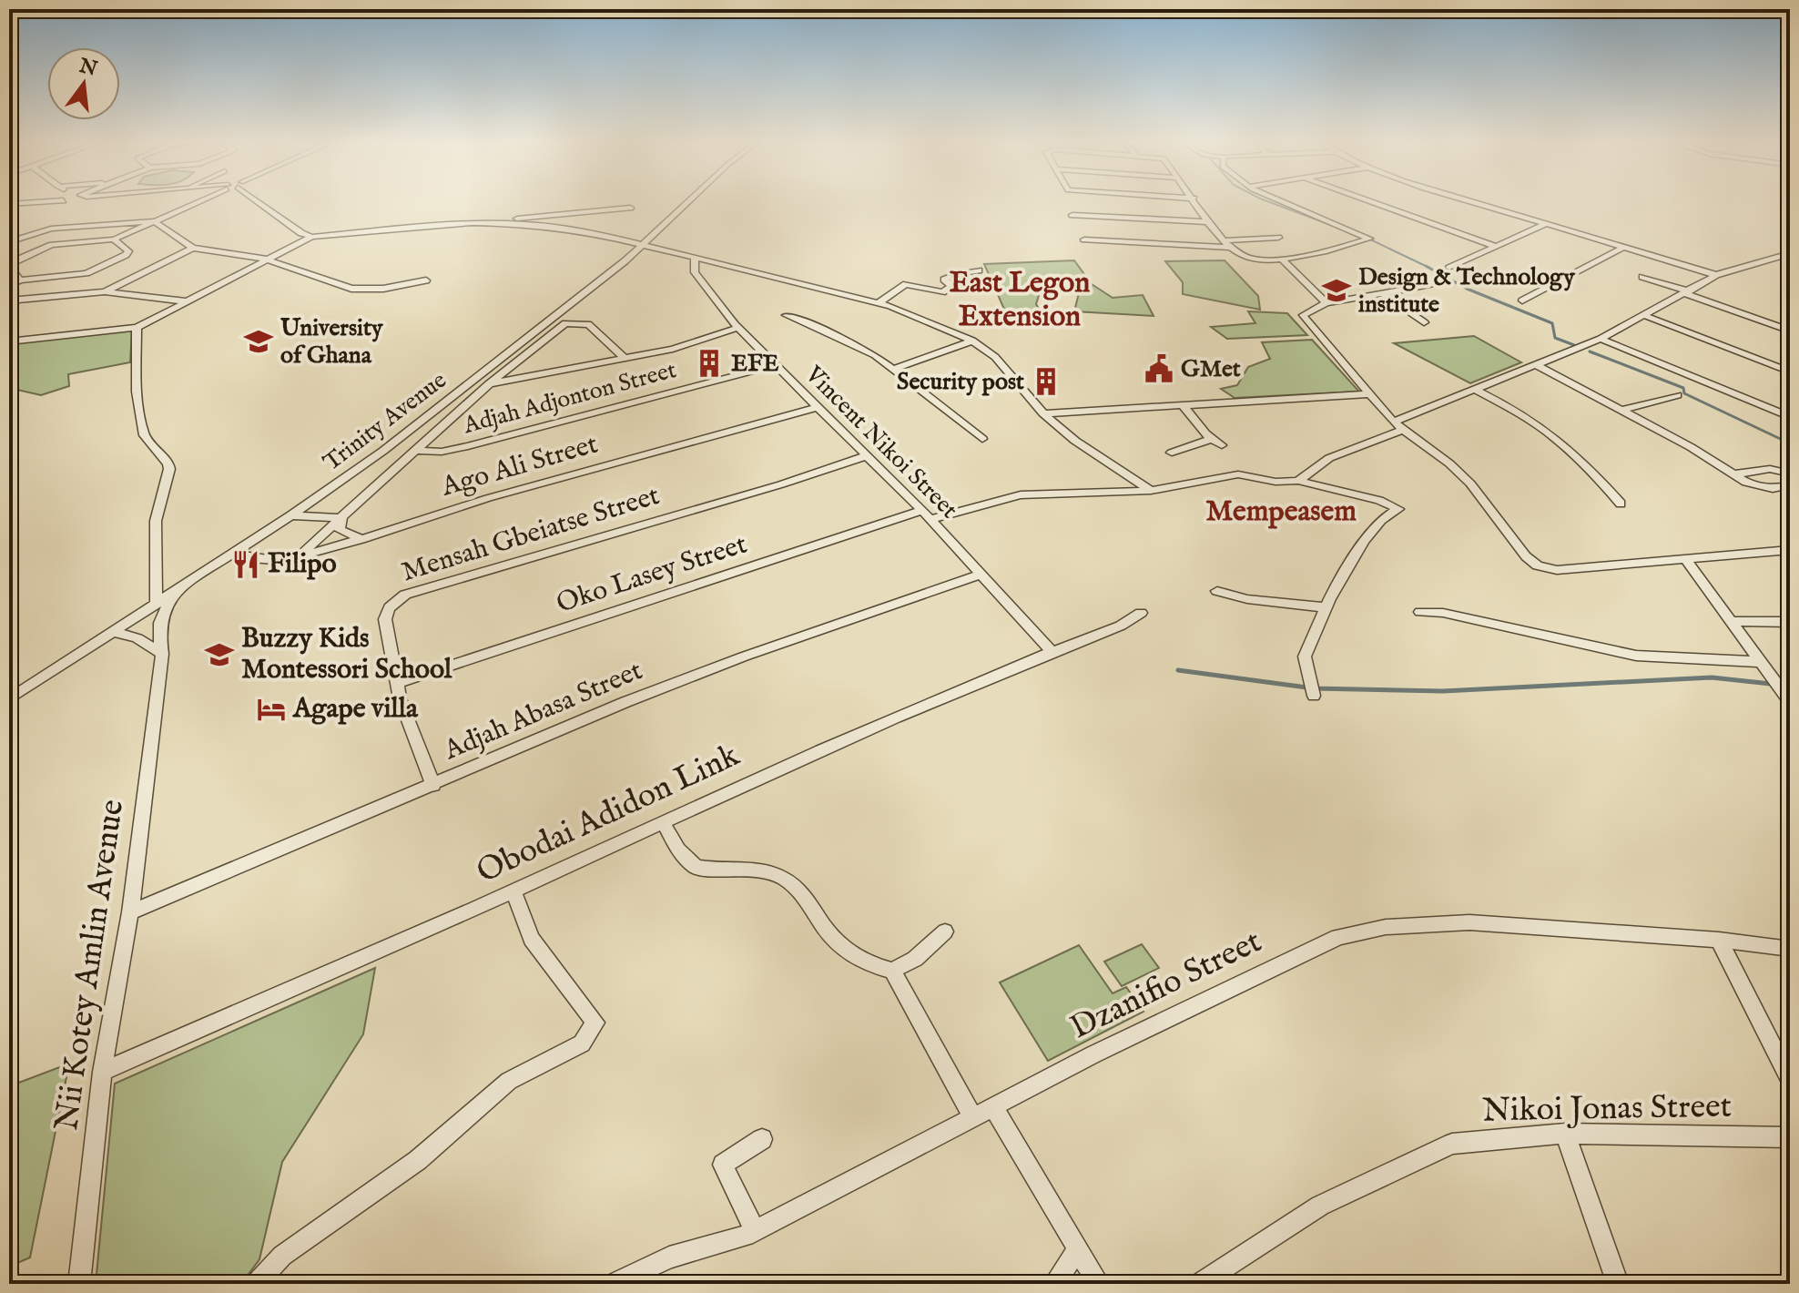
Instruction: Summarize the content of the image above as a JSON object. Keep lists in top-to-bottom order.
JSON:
{
  "streets": {
    "street": [
      "Adjah Adjonton Street",
      "Trinity Avenue",
      "Vincent Nikoi Street",
      "Ago Ali Street",
      "Mensah Gbeiatse Street",
      "Oko Lasey Street",
      "Adjah Abasa Street",
      "Obodai Adidon Link",
      "Nii Kotey Amlin Avenue",
      "Dzanifio Street",
      "Nikoi Jonas Street"
    ]
  },
  "crossings": [
    ["Adjah Adjonton Street", "Vincent Nikoi Street"],
    ["Trinity Avenue", "Ago Ali Street"],
    ["Trinity Avenue", "Nii Kotey Amlin Avenue"],
    ["Vincent Nikoi Street", "Ago Ali Street"],
    ["Vincent Nikoi Street", "Mensah Gbeiatse Street"],
    ["Vincent Nikoi Street", "Oko Lasey Street"],
    ["Vincent Nikoi Street", "Adjah Abasa Street"],
    ["Vincent Nikoi Street", "Obodai Adidon Link"],
    ["Mensah Gbeiatse Street", "Oko Lasey Street"],
    ["Mensah Gbeiatse Street", "Adjah Abasa Street"],
    ["Adjah Abasa Street", "Nii Kotey Amlin Avenue"],
    ["Obodai Adidon Link", "Nii Kotey Amlin Avenue"]
  ],
  "districts": ["East Legon Extension", "Mempeasem"],
  "places": {
    "school or university": ["Design & Technology institute", "University of Ghana", "Buzzy Kids Montessori School"],
    "building": ["EFE", "Security post"],
    "public building": ["GMet"],
    "restaurant": ["Filipo"],
    "hotel": ["Agape villa"]
  },
  "north": "top"
}
